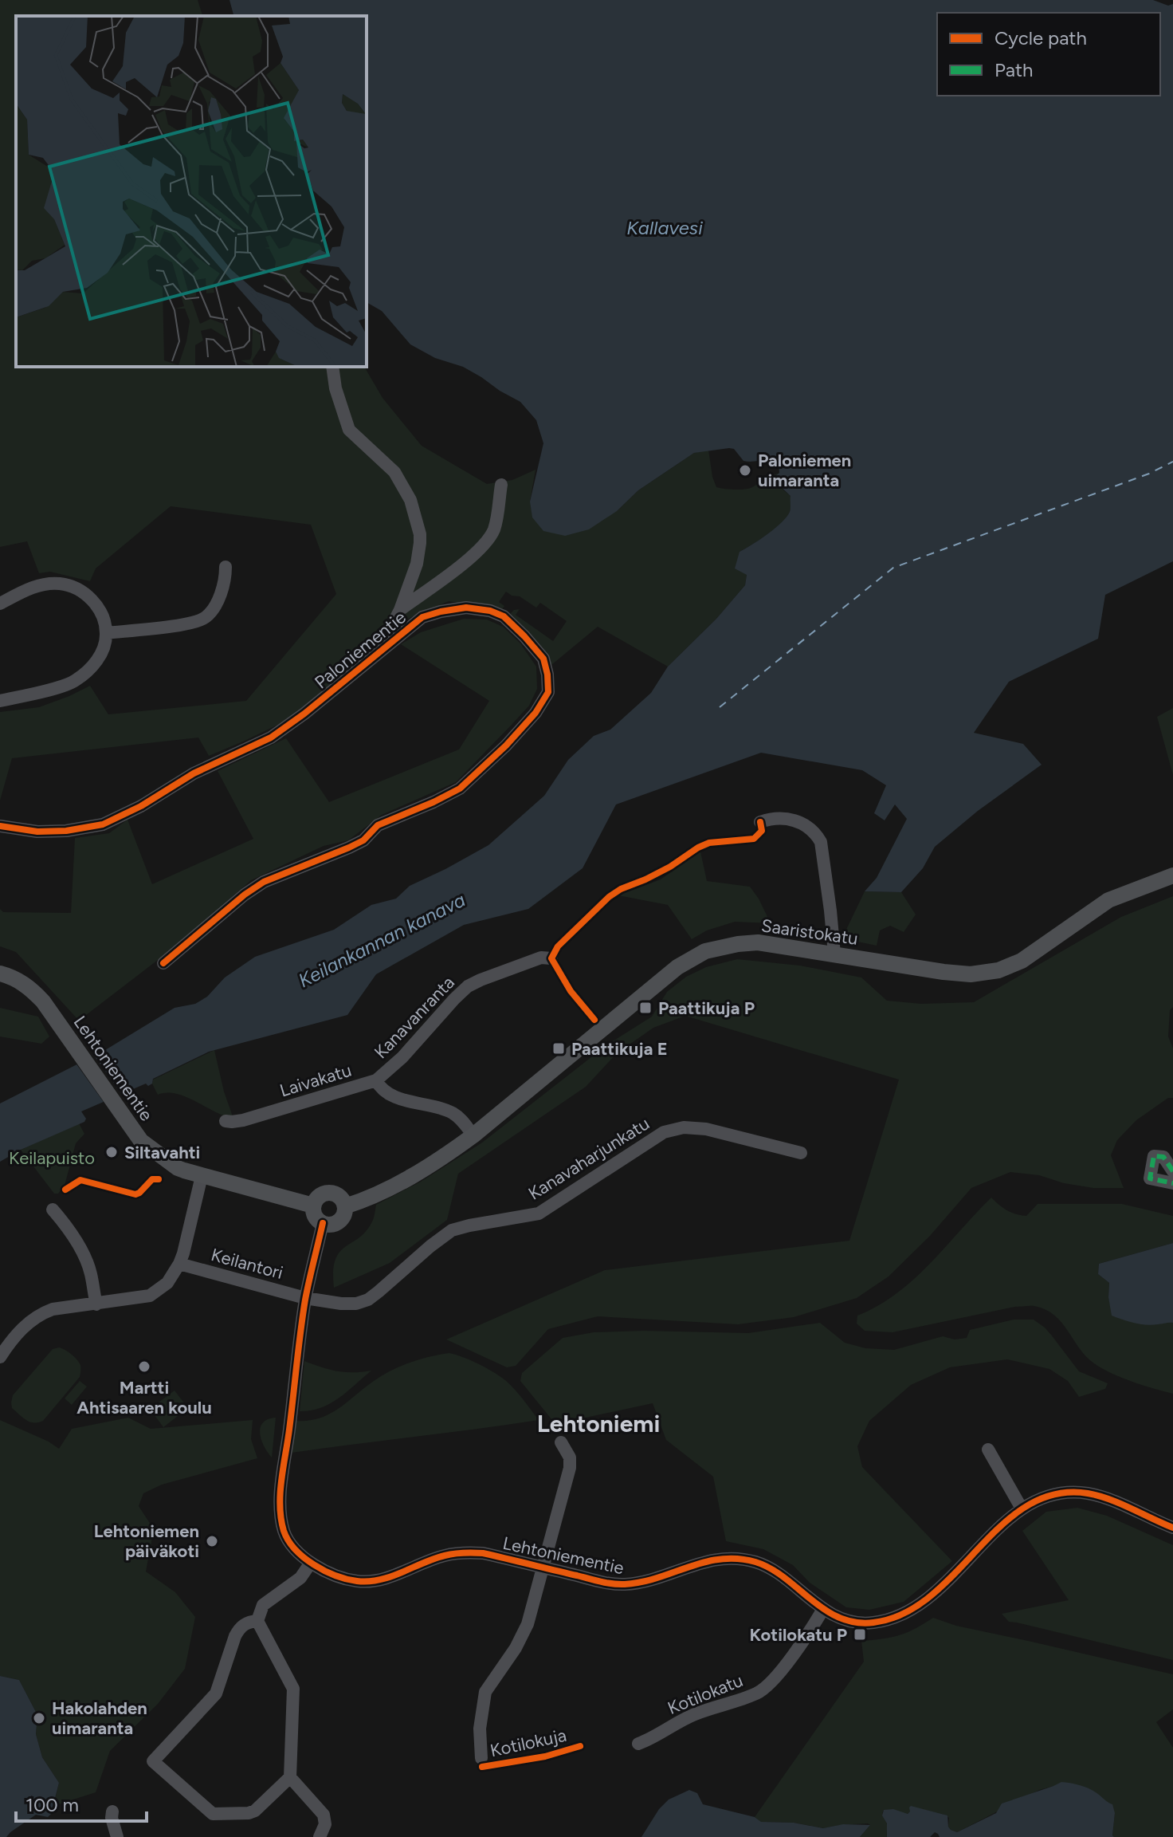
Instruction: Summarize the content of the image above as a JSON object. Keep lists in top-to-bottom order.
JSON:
{
  "streets": {
    "main road": ["Saaristokatu", "Lehtoniementie"],
    "street": [
      "Paloniementie",
      "Kanavanranta",
      "Laivakatu",
      "Kanavaharjunkatu",
      "Keilantori",
      "Kotilokatu"
    ],
    "cycle path": ["Kotilokuja"]
  },
  "crossings": [
    ["Saaristokatu", "Lehtoniementie"],
    ["Saaristokatu", "Laivakatu"],
    ["Kanavanranta", "Laivakatu"],
    ["Lehtoniementie", "Kanavaharjunkatu"],
    ["Lehtoniementie", "Keilantori"],
    ["Lehtoniementie", "Kotilokatu"],
    ["Kanavaharjunkatu", "Keilantori"]
  ],
  "districts": ["Lehtoniemi"],
  "water": ["Kallavesi", "Keilankannan kanava"],
  "parks": ["Keilapuisto"],
  "places": {
    "other": [
      "Paloniemen uimaranta",
      "Siltavahti",
      "Martti Ahtisaaren koulu",
      "Lehtoniemen päiväkoti",
      "Hakolahden uimaranta"
    ],
    "transit": ["Paattikuja P", "Paattikuja E", "Kotilokatu P"]
  },
  "legend": ["Cycle path", "Path"],
  "scale_bar": "100 m"
}
